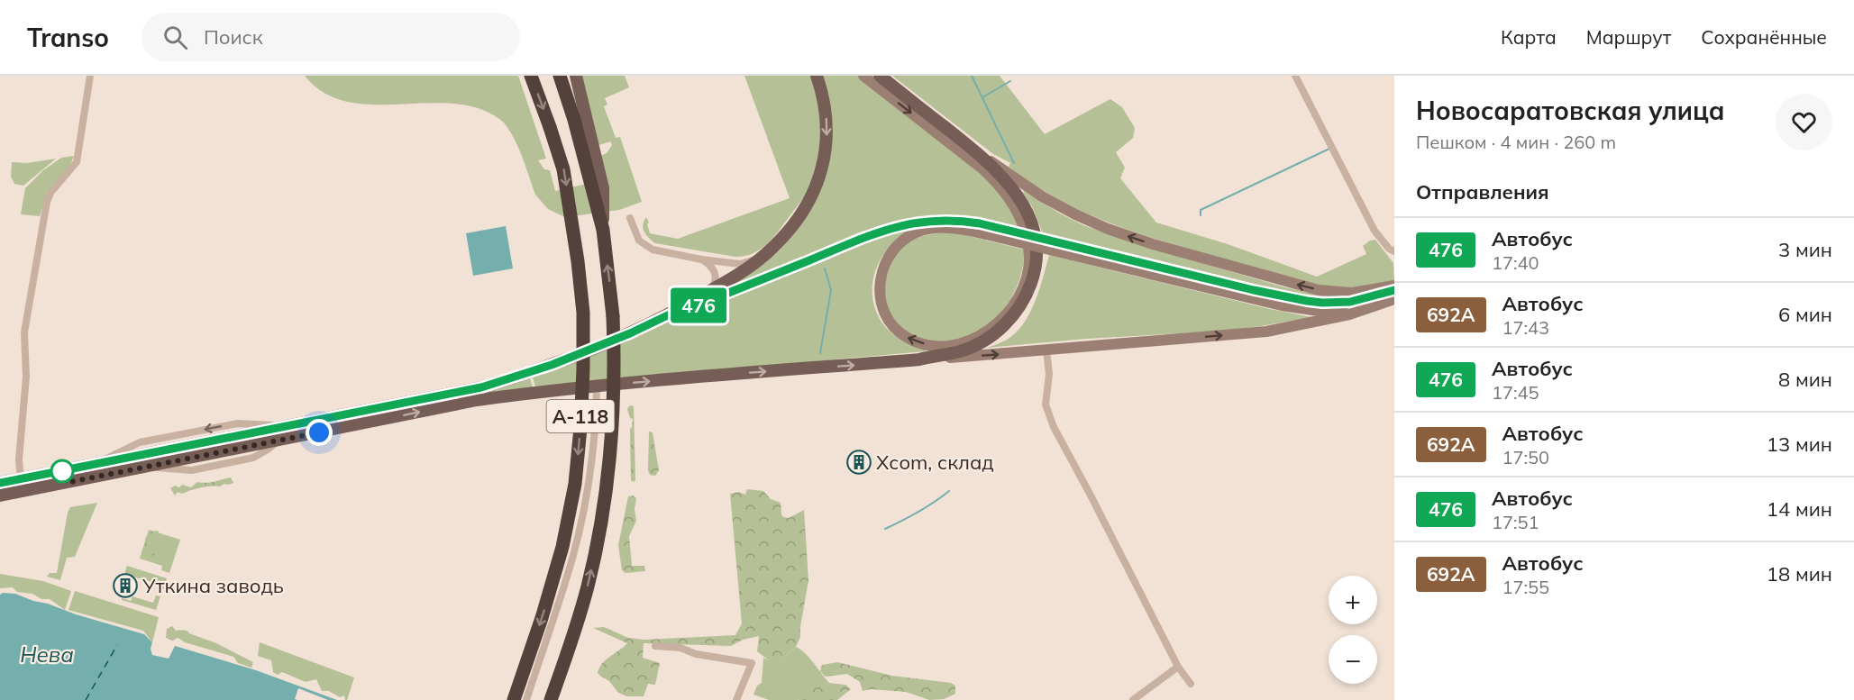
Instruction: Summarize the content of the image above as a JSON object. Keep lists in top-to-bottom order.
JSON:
{
  "streets": {
    "highway": ["А-118"]
  },
  "water": ["Нева"],
  "places": {
    "building": ["Xсom, склад", "Уткина заводь"]
  },
  "lines": ["bus line 476"],
  "page": {
    "header": "Transo",
    "search": "Поиск",
    "nav": ["Карта", "Маршрут", "Сохранённые"],
    "on_map": "476",
    "heading": [
      ["Новосаратовская улица", "Пешком · 4 мин · 260 m"],
      "Отправления"
    ],
    "list": [
      {
        "mark": "476",
        "name": "Автобус",
        "note": "17:40",
        "value": "3 мин"
      },
      {
        "mark": "692А",
        "name": "Автобус",
        "note": "17:43",
        "value": "6 мин"
      },
      {
        "mark": "476",
        "name": "Автобус",
        "note": "17:45",
        "value": "8 мин"
      },
      {
        "mark": "692А",
        "name": "Автобус",
        "note": "17:50",
        "value": "13 мин"
      },
      {
        "mark": "476",
        "name": "Автобус",
        "note": "17:51",
        "value": "14 мин"
      },
      {
        "mark": "692А",
        "name": "Автобус",
        "note": "17:55",
        "value": "18 мин"
      }
    ],
    "map_buttons": ["+", "−"]
  }
}
